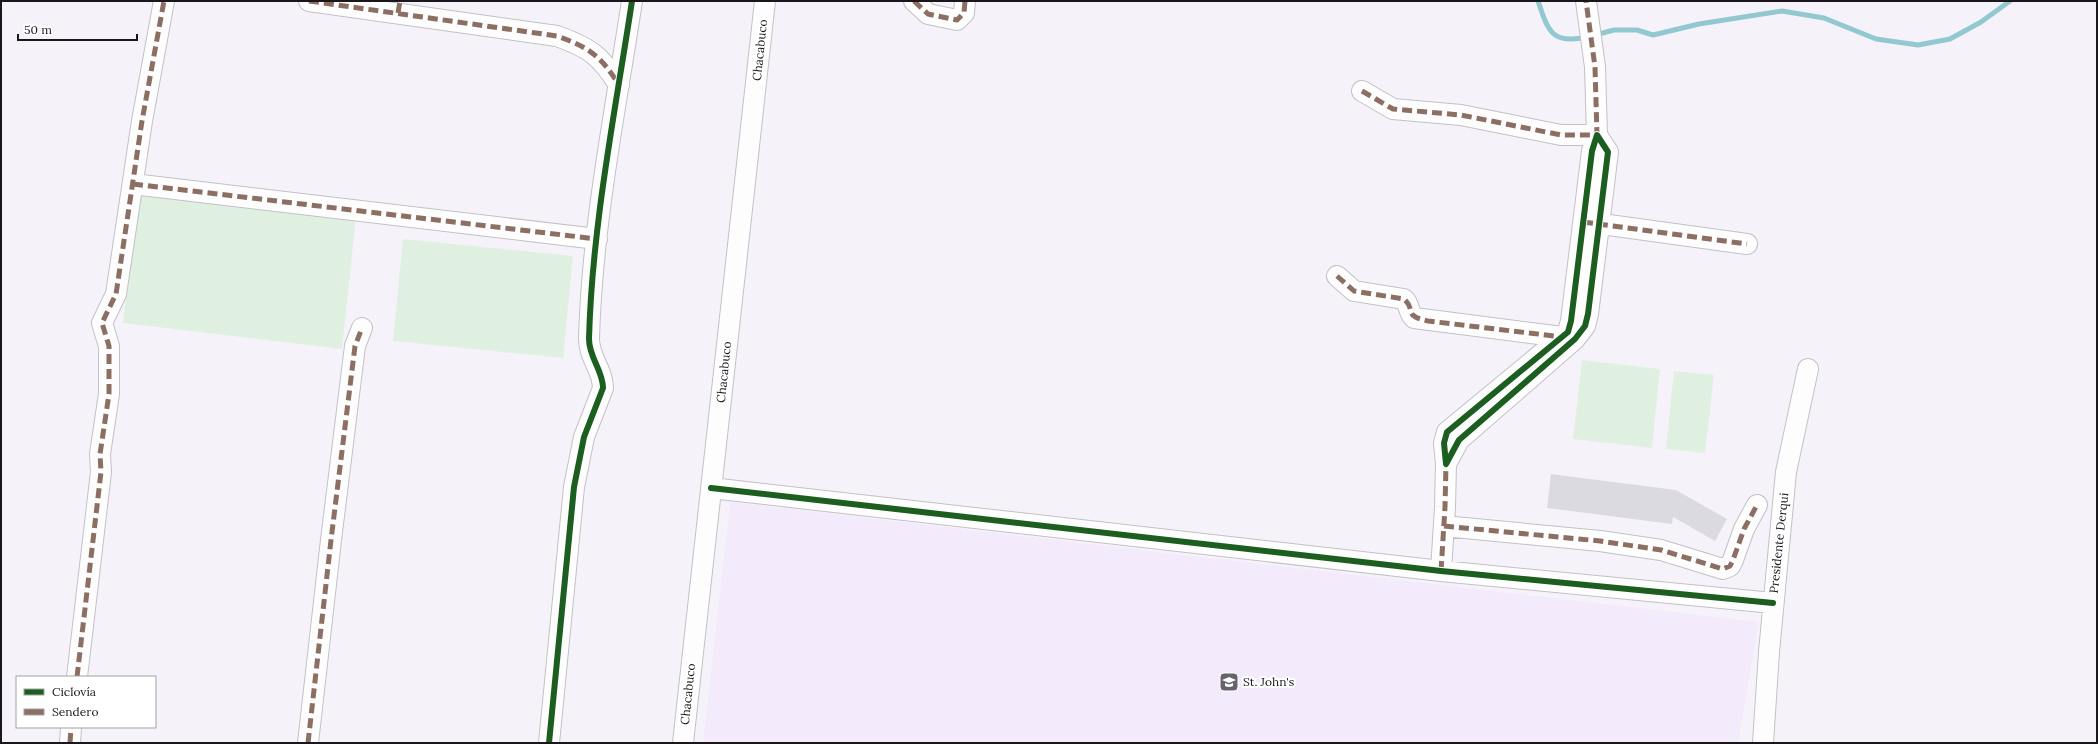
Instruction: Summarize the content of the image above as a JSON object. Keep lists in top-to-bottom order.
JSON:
{
  "streets": {
    "street": ["Chacabuco", "Presidente Derqui"]
  },
  "places": {
    "school or university": ["St. John's"]
  },
  "legend": ["Ciclovía", "Sendero"],
  "scale_bar": "50 m"
}
